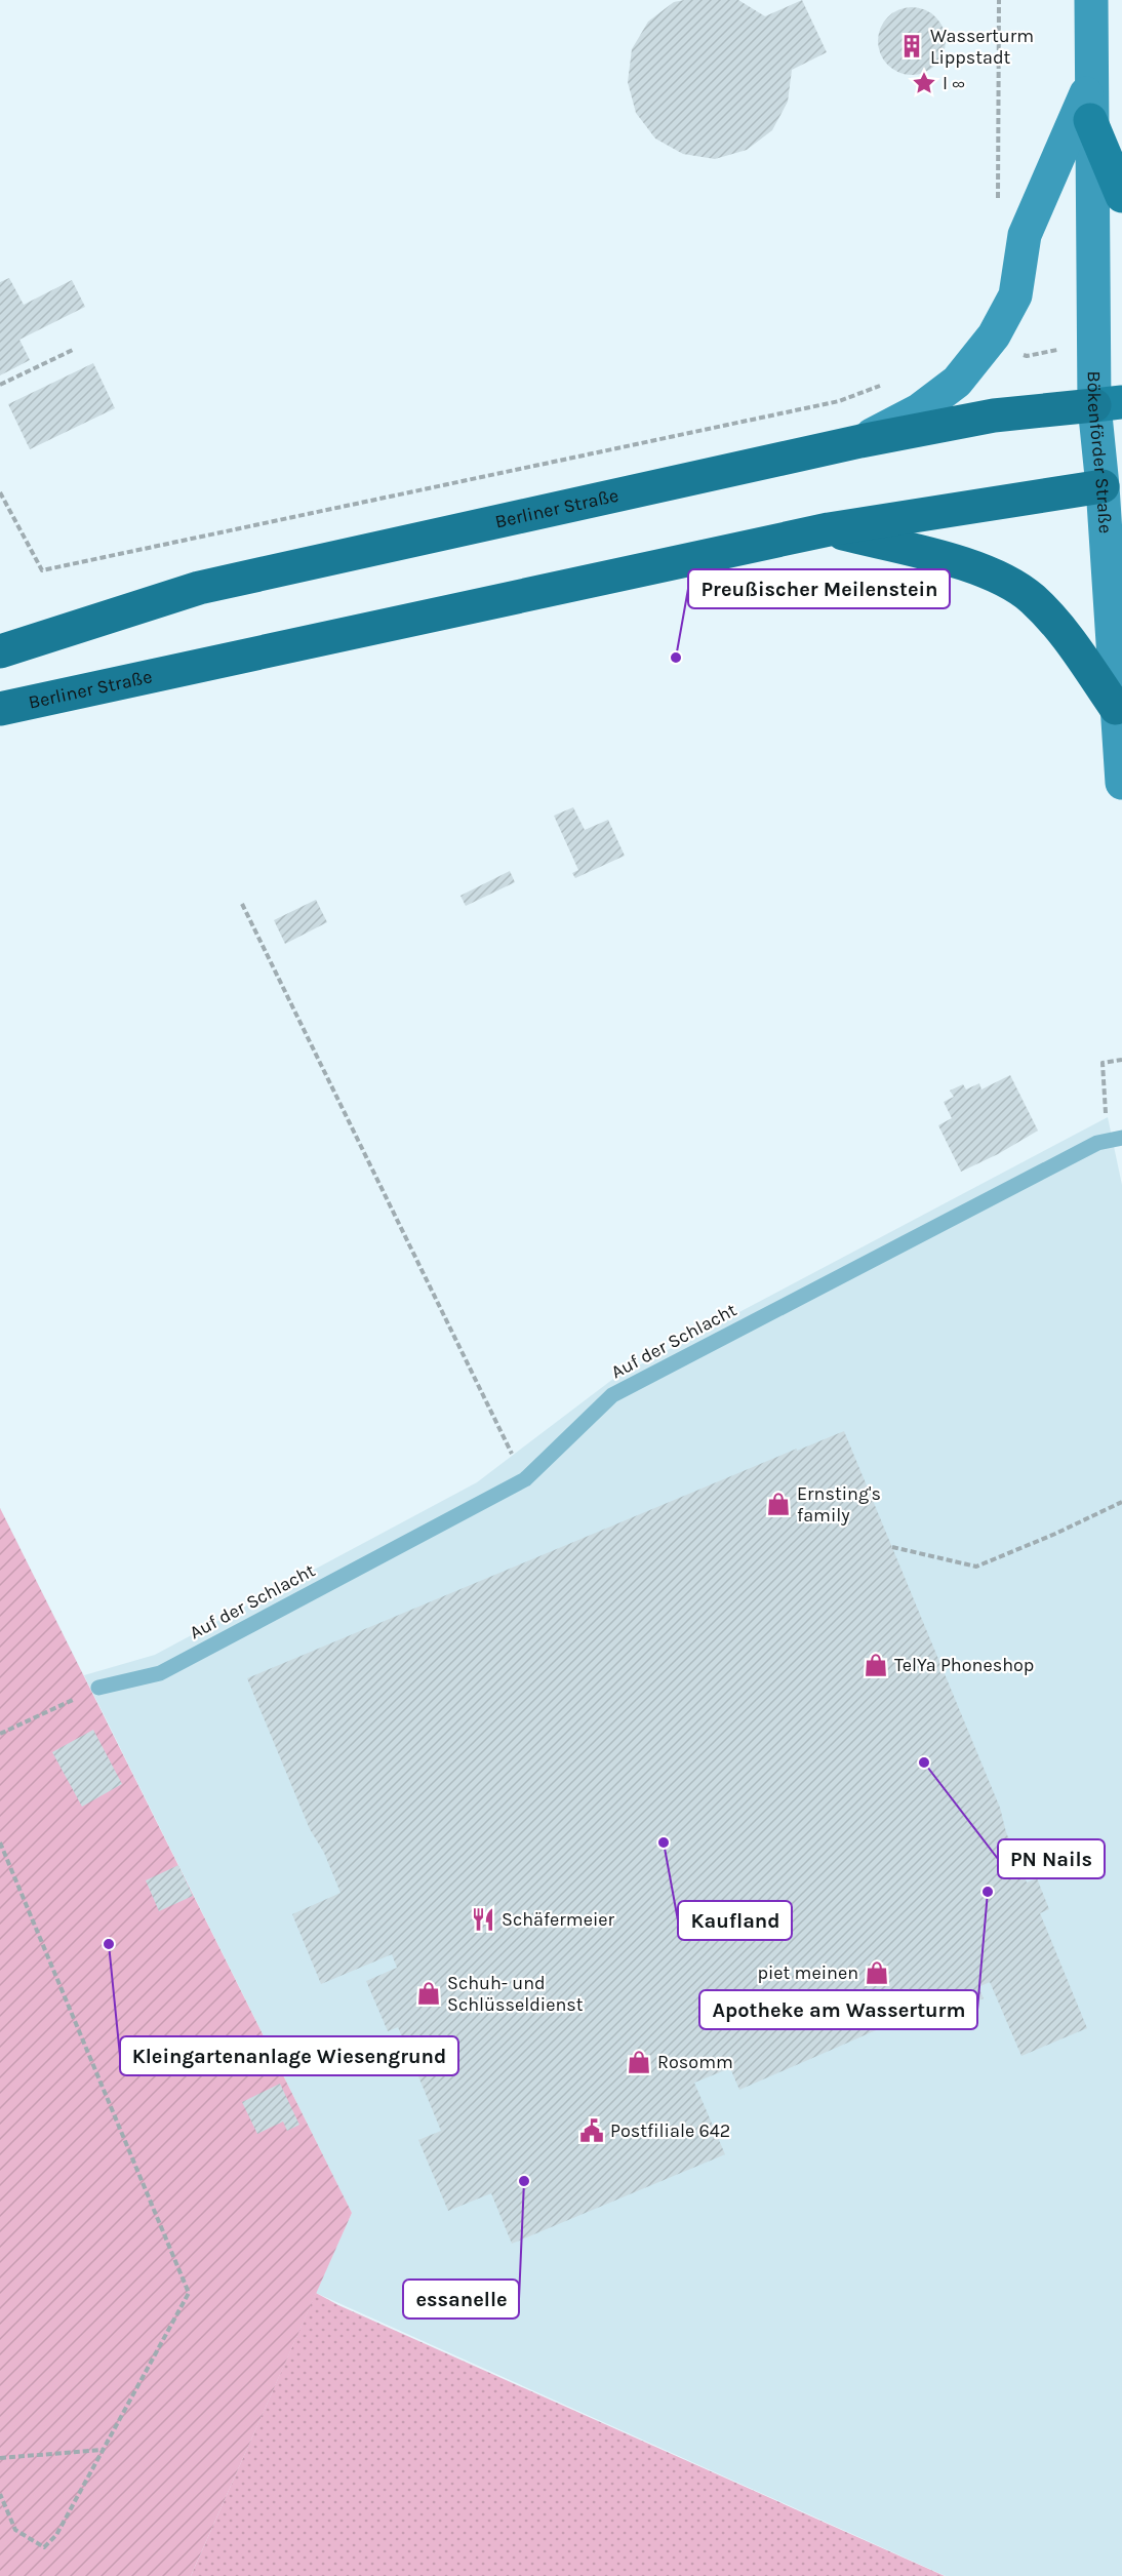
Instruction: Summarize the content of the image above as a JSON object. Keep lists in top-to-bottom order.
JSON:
{
  "streets": {
    "highway": ["Berliner Straße"],
    "main road": ["Bökenförder Straße"],
    "lane": ["Auf der Schlacht"]
  },
  "crossings": [
    ["Bökenförder Straße", "Berliner Straße"]
  ],
  "places": {
    "building": ["Wasserturm Lippstadt"],
    "place": ["I ∞"],
    "other": [
      "Preußischer Meilenstein",
      "PN Nails",
      "Kaufland",
      "Apotheke am Wasserturm",
      "Kleingartenanlage Wiesengrund",
      "essanelle"
    ],
    "shop": [
      "Ernsting's family",
      "TelYa Phoneshop",
      "piet meinen",
      "Schuh- und Schlüsseldienst",
      "Rosomm"
    ],
    "restaurant": ["Schäfermeier"],
    "public building": ["Postfiliale 642"]
  }
}
